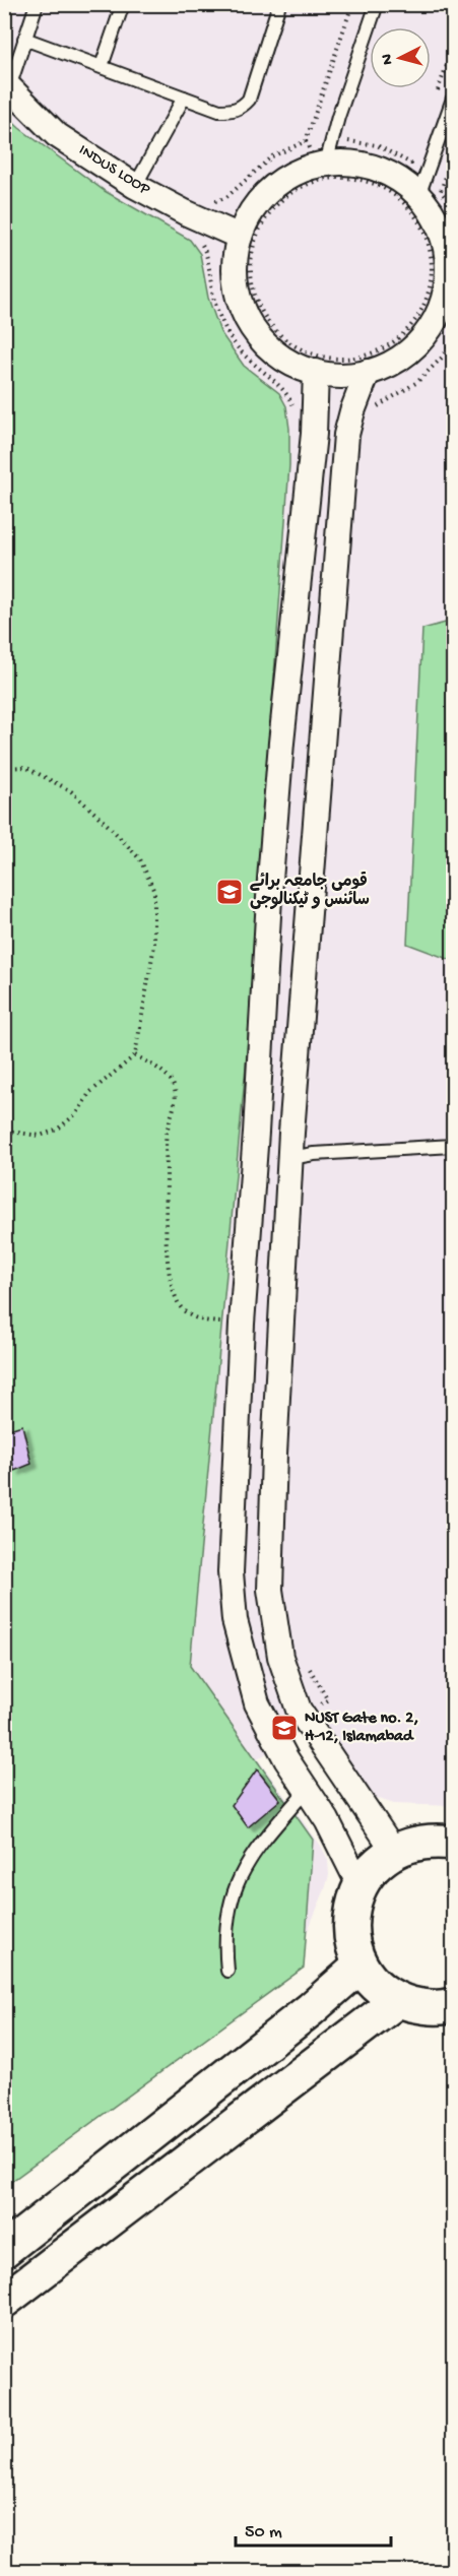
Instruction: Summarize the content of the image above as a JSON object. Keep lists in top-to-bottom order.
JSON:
{
  "streets": {
    "street": ["INDUS LOOP"]
  },
  "places": {
    "school or university": ["قومی جامعہ برائے سائنس و ٹیکنالوجی", "NUST Gate no. 2, H-12, Islamabad"]
  },
  "scale_bar": "50 m",
  "north": "left"
}
